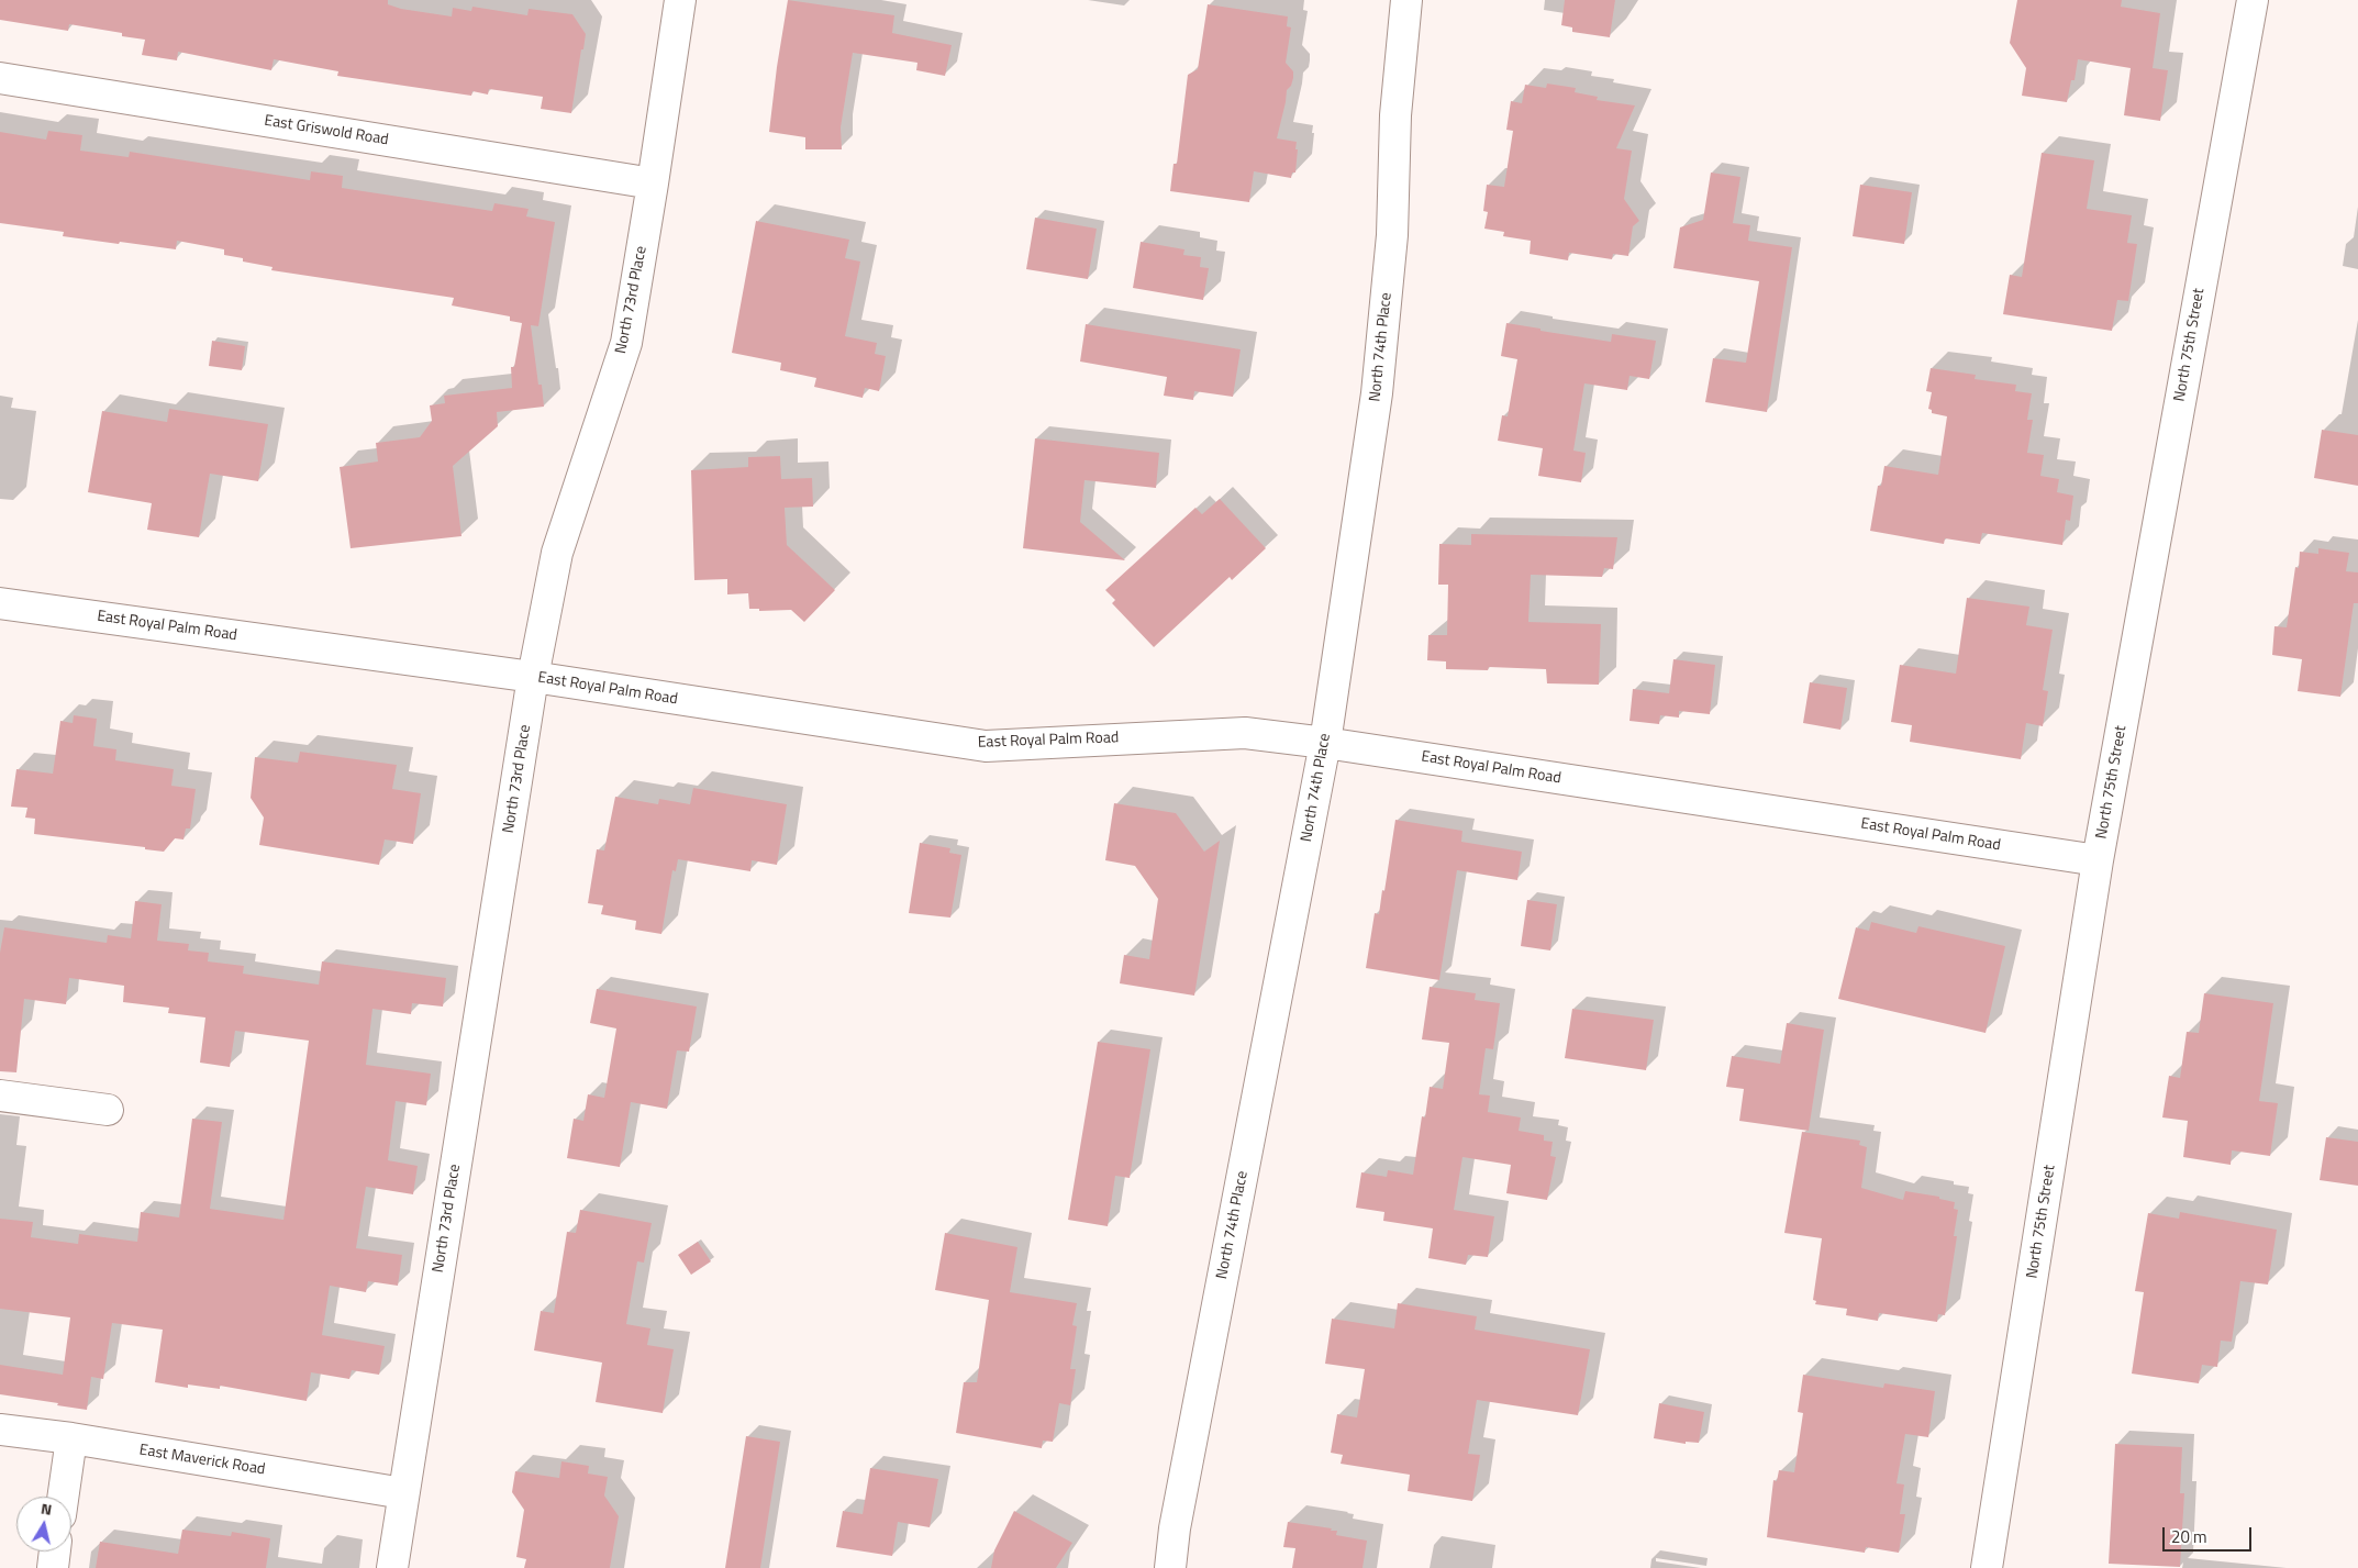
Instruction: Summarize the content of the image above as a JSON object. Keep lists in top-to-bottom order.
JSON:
{
  "streets": {
    "street": [
      "East Griswold Road",
      "North 73rd Place",
      "North 75th Street",
      "North 74th Place",
      "East Royal Palm Road",
      "East Maverick Road"
    ]
  },
  "crossings": [
    ["East Griswold Road", "North 73rd Place"],
    ["North 73rd Place", "East Royal Palm Road"],
    ["North 73rd Place", "East Maverick Road"],
    ["North 75th Street", "East Royal Palm Road"],
    ["North 74th Place", "East Royal Palm Road"]
  ],
  "scale_bar": "20 m",
  "north": "top"
}
